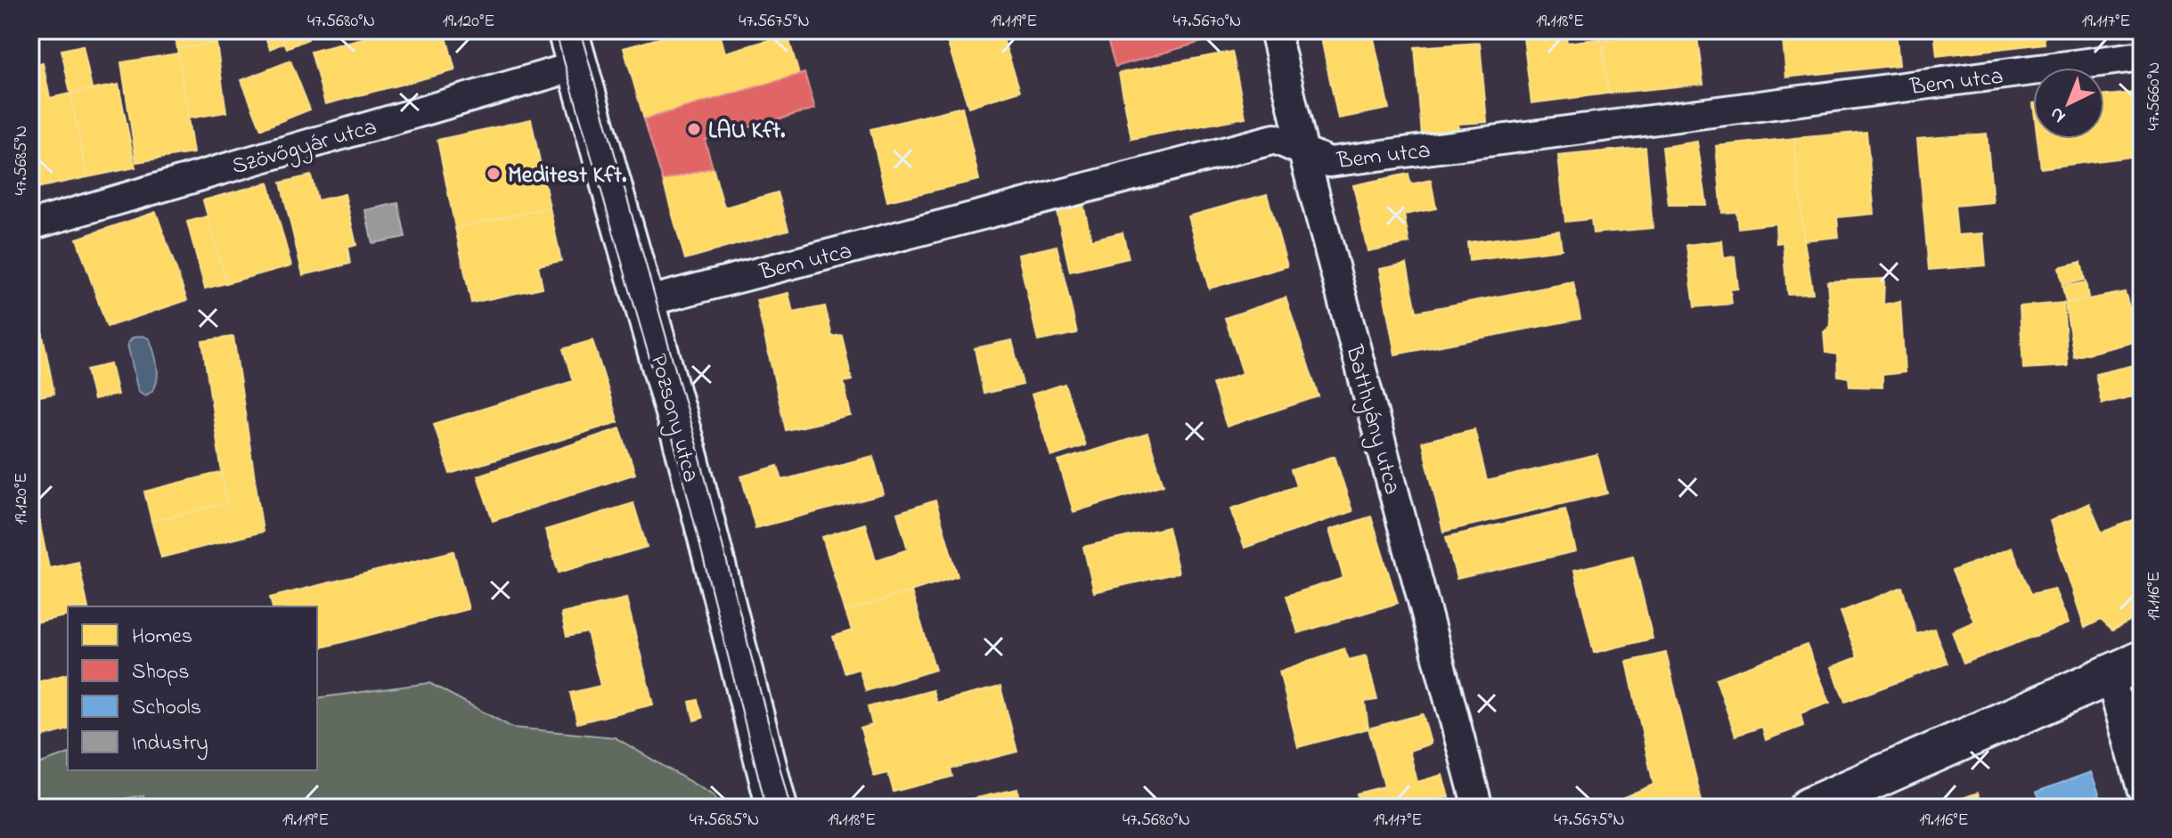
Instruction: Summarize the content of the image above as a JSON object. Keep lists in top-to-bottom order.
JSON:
{
  "streets": {
    "street": [
      "Bem utca",
      "Szövőgyár utca",
      "Pozsony utca",
      "Batthyány utca"
    ]
  },
  "crossings": [
    ["Bem utca", "Pozsony utca"],
    ["Bem utca", "Batthyány utca"],
    ["Szövőgyár utca", "Pozsony utca"]
  ],
  "places": ["LAU Kft.", "Meditest Kft."],
  "legend": [
    "Homes",
    "Shops",
    "Schools",
    "Industry"
  ],
  "north": "bottom left",
  "coordinates": [
    "47.5680°N",
    "19.120°E",
    "47.5675°N",
    "19.119°E",
    "47.5670°N",
    "19.118°E",
    "19.117°E",
    "47.5660°N",
    "47.5685°N",
    "19.116°E"
  ]
}
